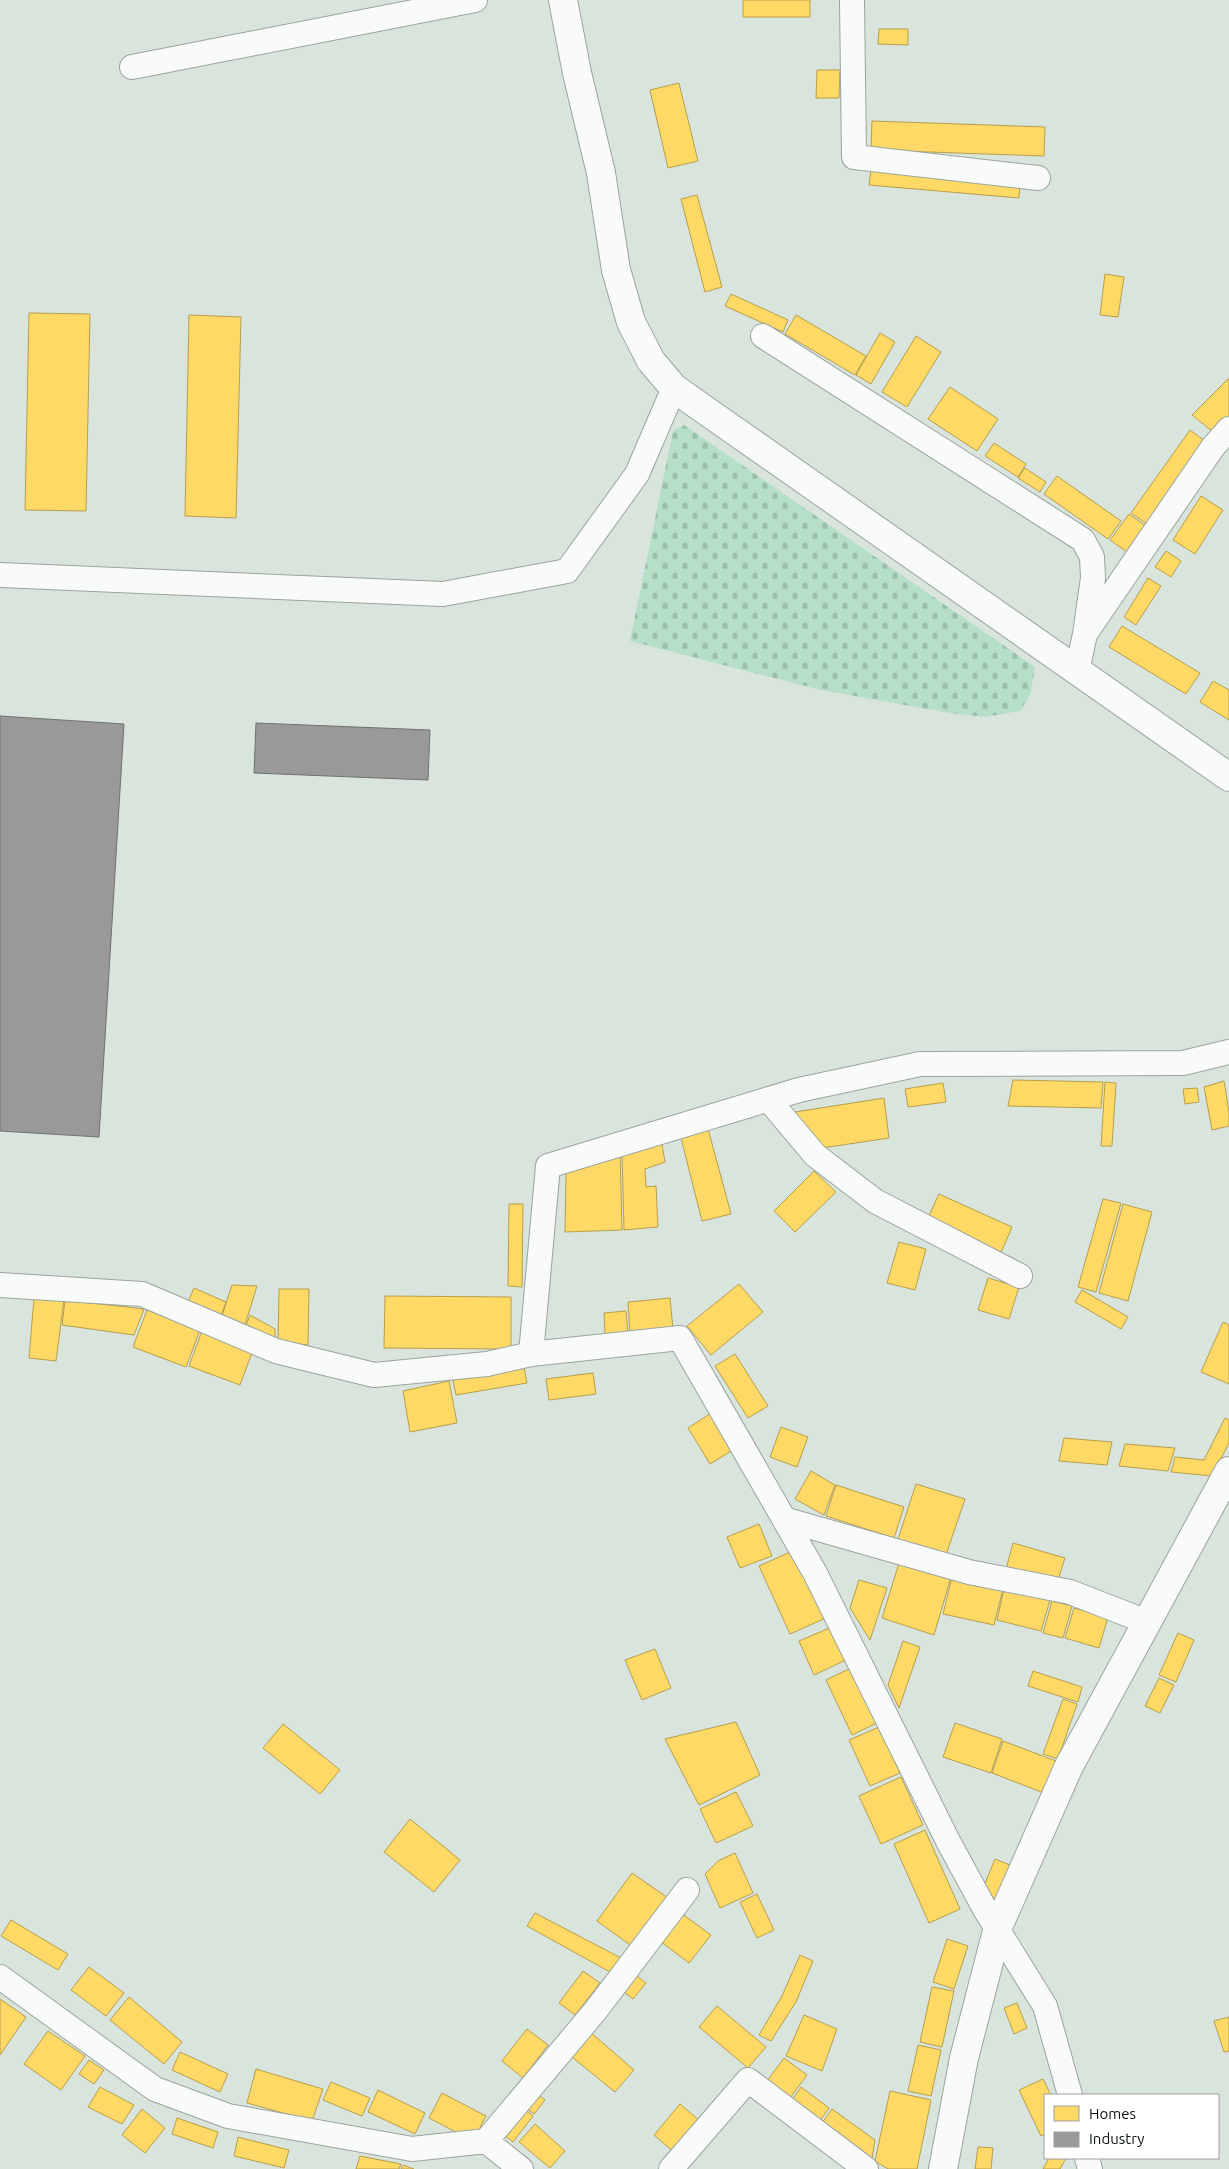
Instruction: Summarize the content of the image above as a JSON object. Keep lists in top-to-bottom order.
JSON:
{
  "legend": ["Homes", "Industry"]
}
